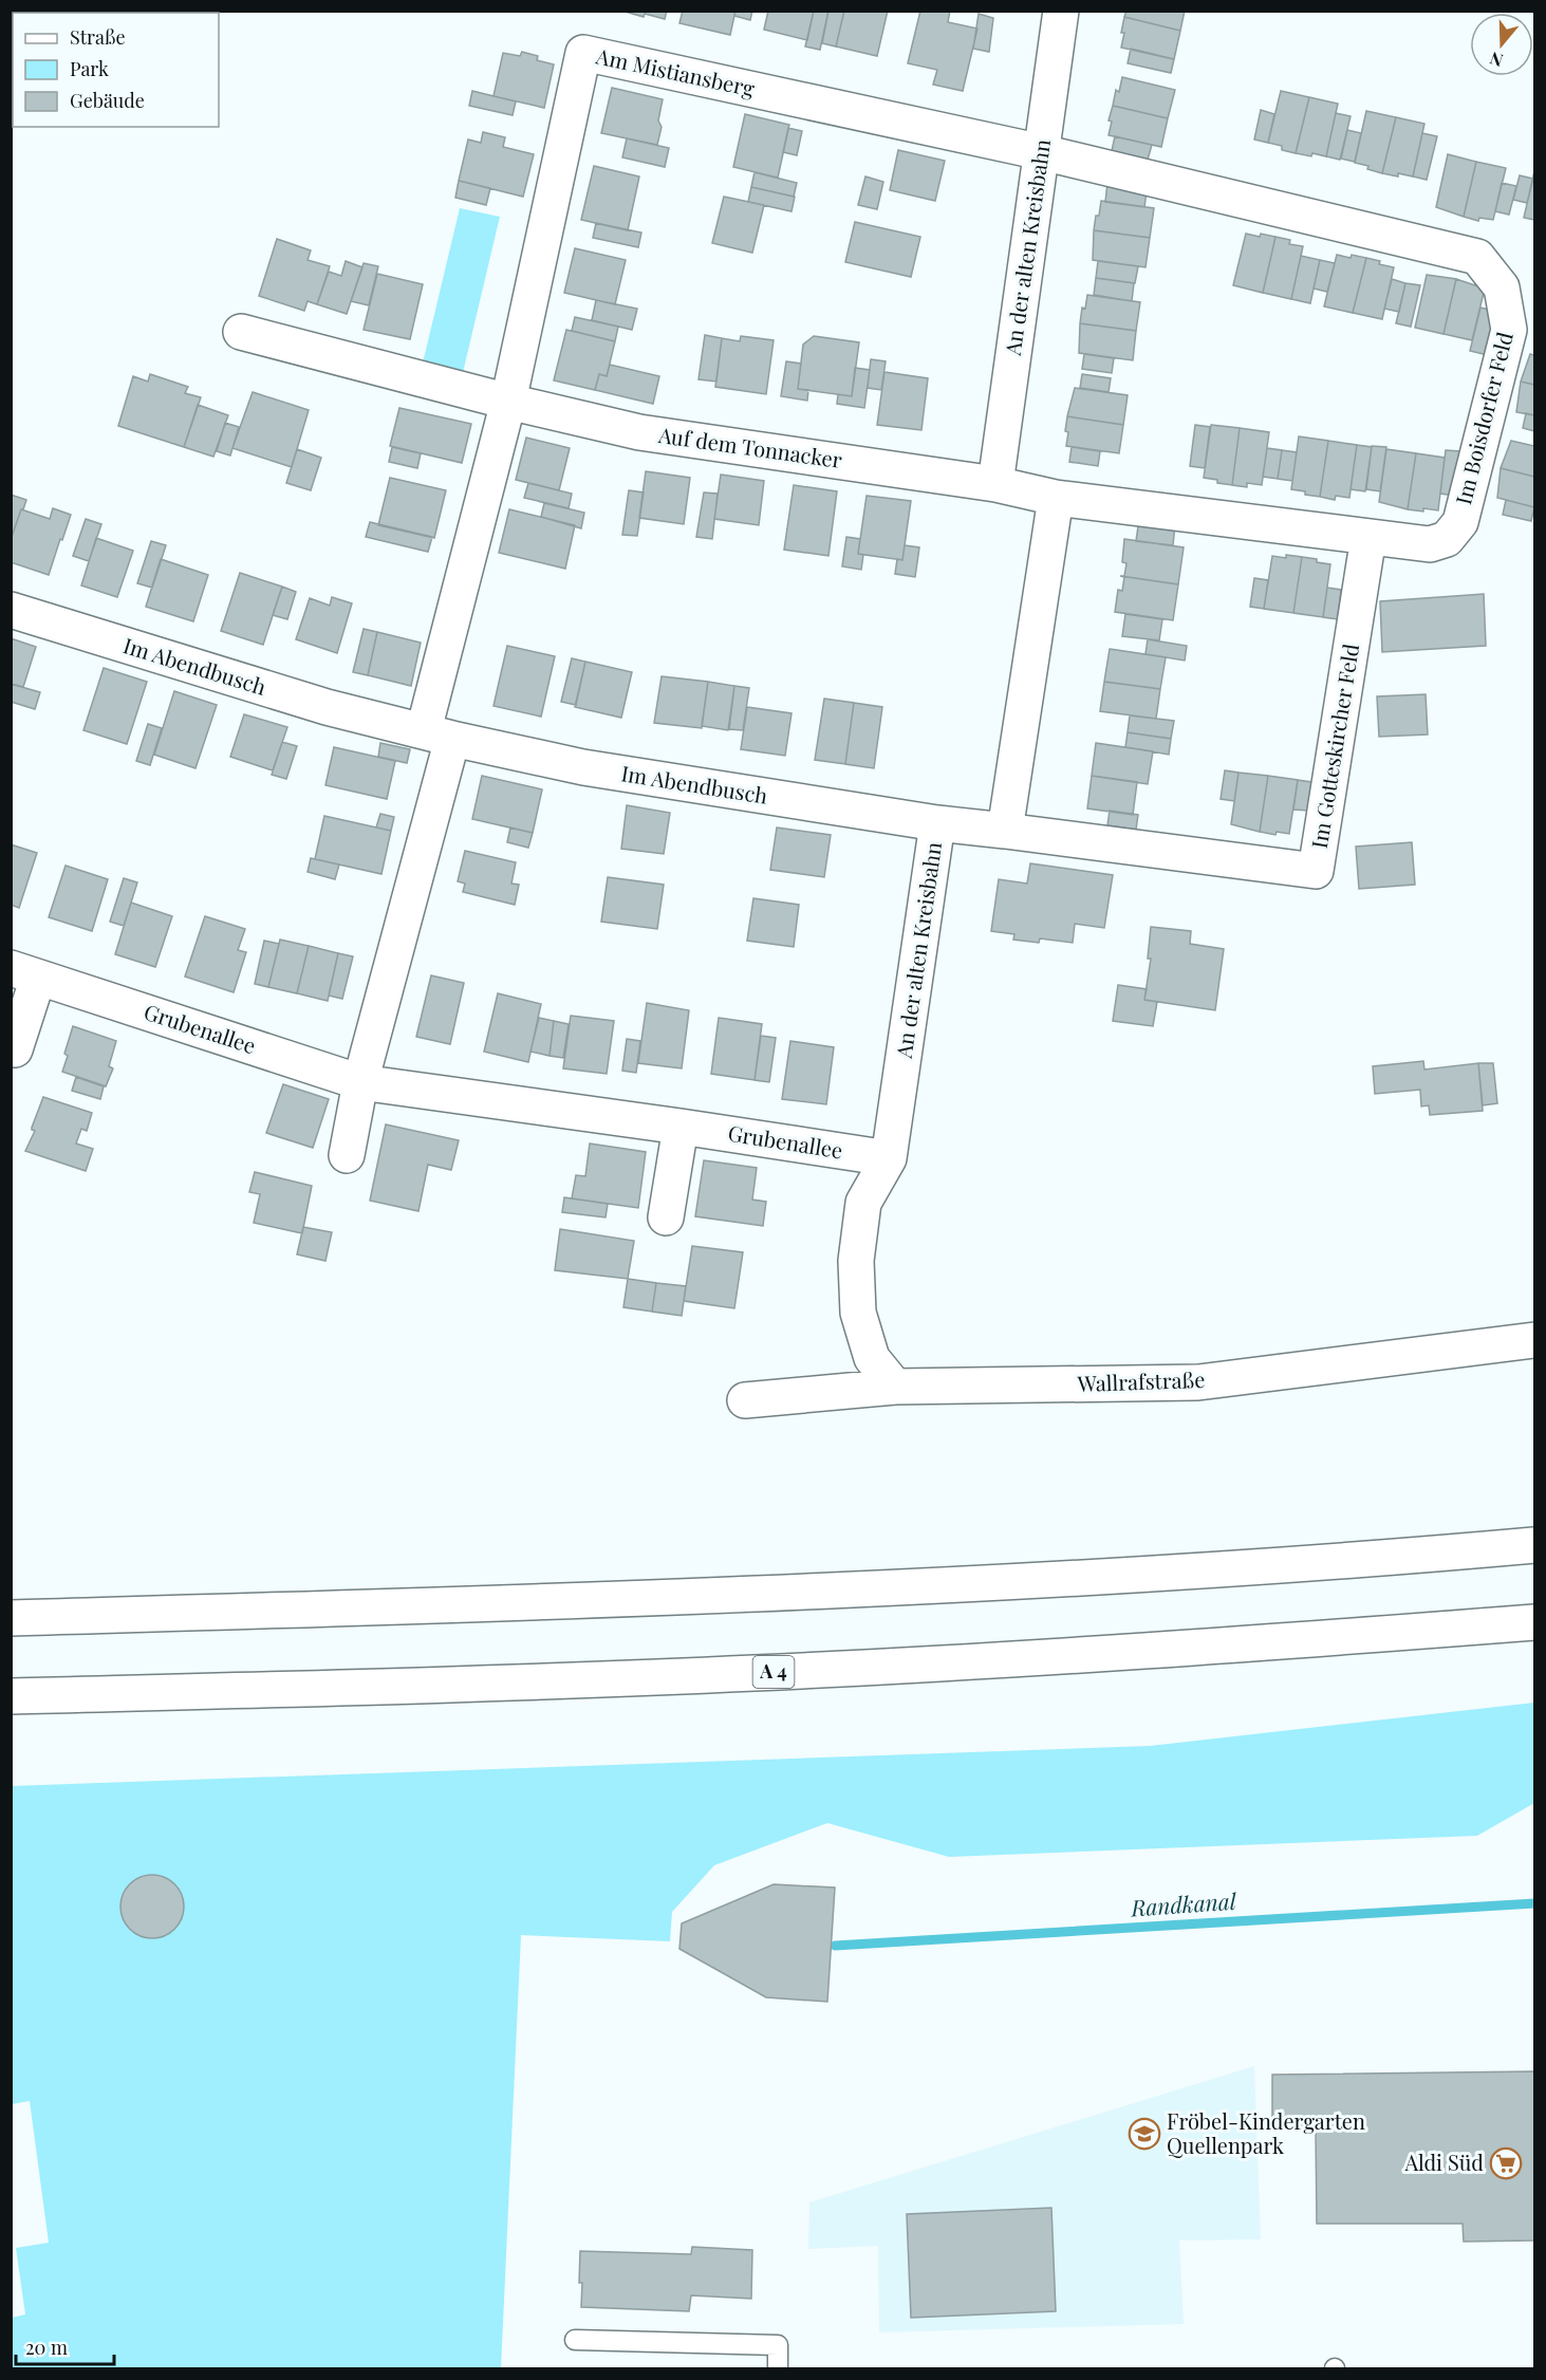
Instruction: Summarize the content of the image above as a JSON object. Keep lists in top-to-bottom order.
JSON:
{
  "streets": {
    "main road": [
      "Am Mistiansberg",
      "An der alten Kreisbahn",
      "Im Boisdorfer Feld",
      "Auf dem Tonnacker",
      "Im Abendbusch",
      "Im Gotteskircher Feld",
      "Grubenallee",
      "Wallrafstraße",
      "A 4"
    ]
  },
  "crossings": [
    ["Am Mistiansberg", "An der alten Kreisbahn"],
    ["Am Mistiansberg", "Im Boisdorfer Feld"],
    ["Am Mistiansberg", "Auf dem Tonnacker"],
    ["An der alten Kreisbahn", "Im Boisdorfer Feld"],
    ["An der alten Kreisbahn", "Auf dem Tonnacker"],
    ["An der alten Kreisbahn", "Im Abendbusch"],
    ["An der alten Kreisbahn", "Im Gotteskircher Feld"],
    ["An der alten Kreisbahn", "Grubenallee"],
    ["An der alten Kreisbahn", "Wallrafstraße"],
    ["Im Boisdorfer Feld", "Auf dem Tonnacker"],
    ["Im Boisdorfer Feld", "Im Gotteskircher Feld"]
  ],
  "water": ["Randkanal"],
  "places": {
    "school or university": ["Fröbel-Kindergarten Quellenpark"],
    "supermarket": ["Aldi Süd"]
  },
  "legend": ["Straße", "Park", "Gebäude"],
  "scale_bar": "20 m",
  "north": "bottom"
}
